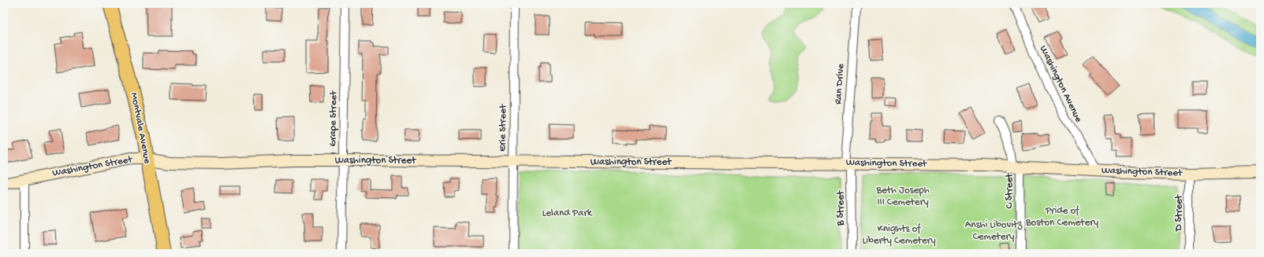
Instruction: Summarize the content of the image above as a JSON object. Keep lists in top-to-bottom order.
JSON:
{
  "streets": {
    "main road": ["Montvale Avenue", "Washington Street"],
    "street": [
      "Ran Drive",
      "Washington Avenue",
      "Grape Street",
      "Erie Street",
      "C Street",
      "B Street",
      "D Street"
    ]
  },
  "crossings": [
    ["Ran Drive", "Washington Street"],
    ["Ran Drive", "B Street"],
    ["Washington Avenue", "Washington Street"],
    ["Grape Street", "Washington Street"],
    ["Montvale Avenue", "Washington Street"],
    ["Erie Street", "Washington Street"],
    ["Washington Street", "C Street"],
    ["Washington Street", "B Street"],
    ["Washington Street", "D Street"]
  ],
  "parks": [
    "Beth Joseph III Cemetery",
    "Pride of Boston Cemetery",
    "Leland Park",
    "Anshi Libovitz Cemetery",
    "Knights of Liberty Cemetery"
  ]
}
